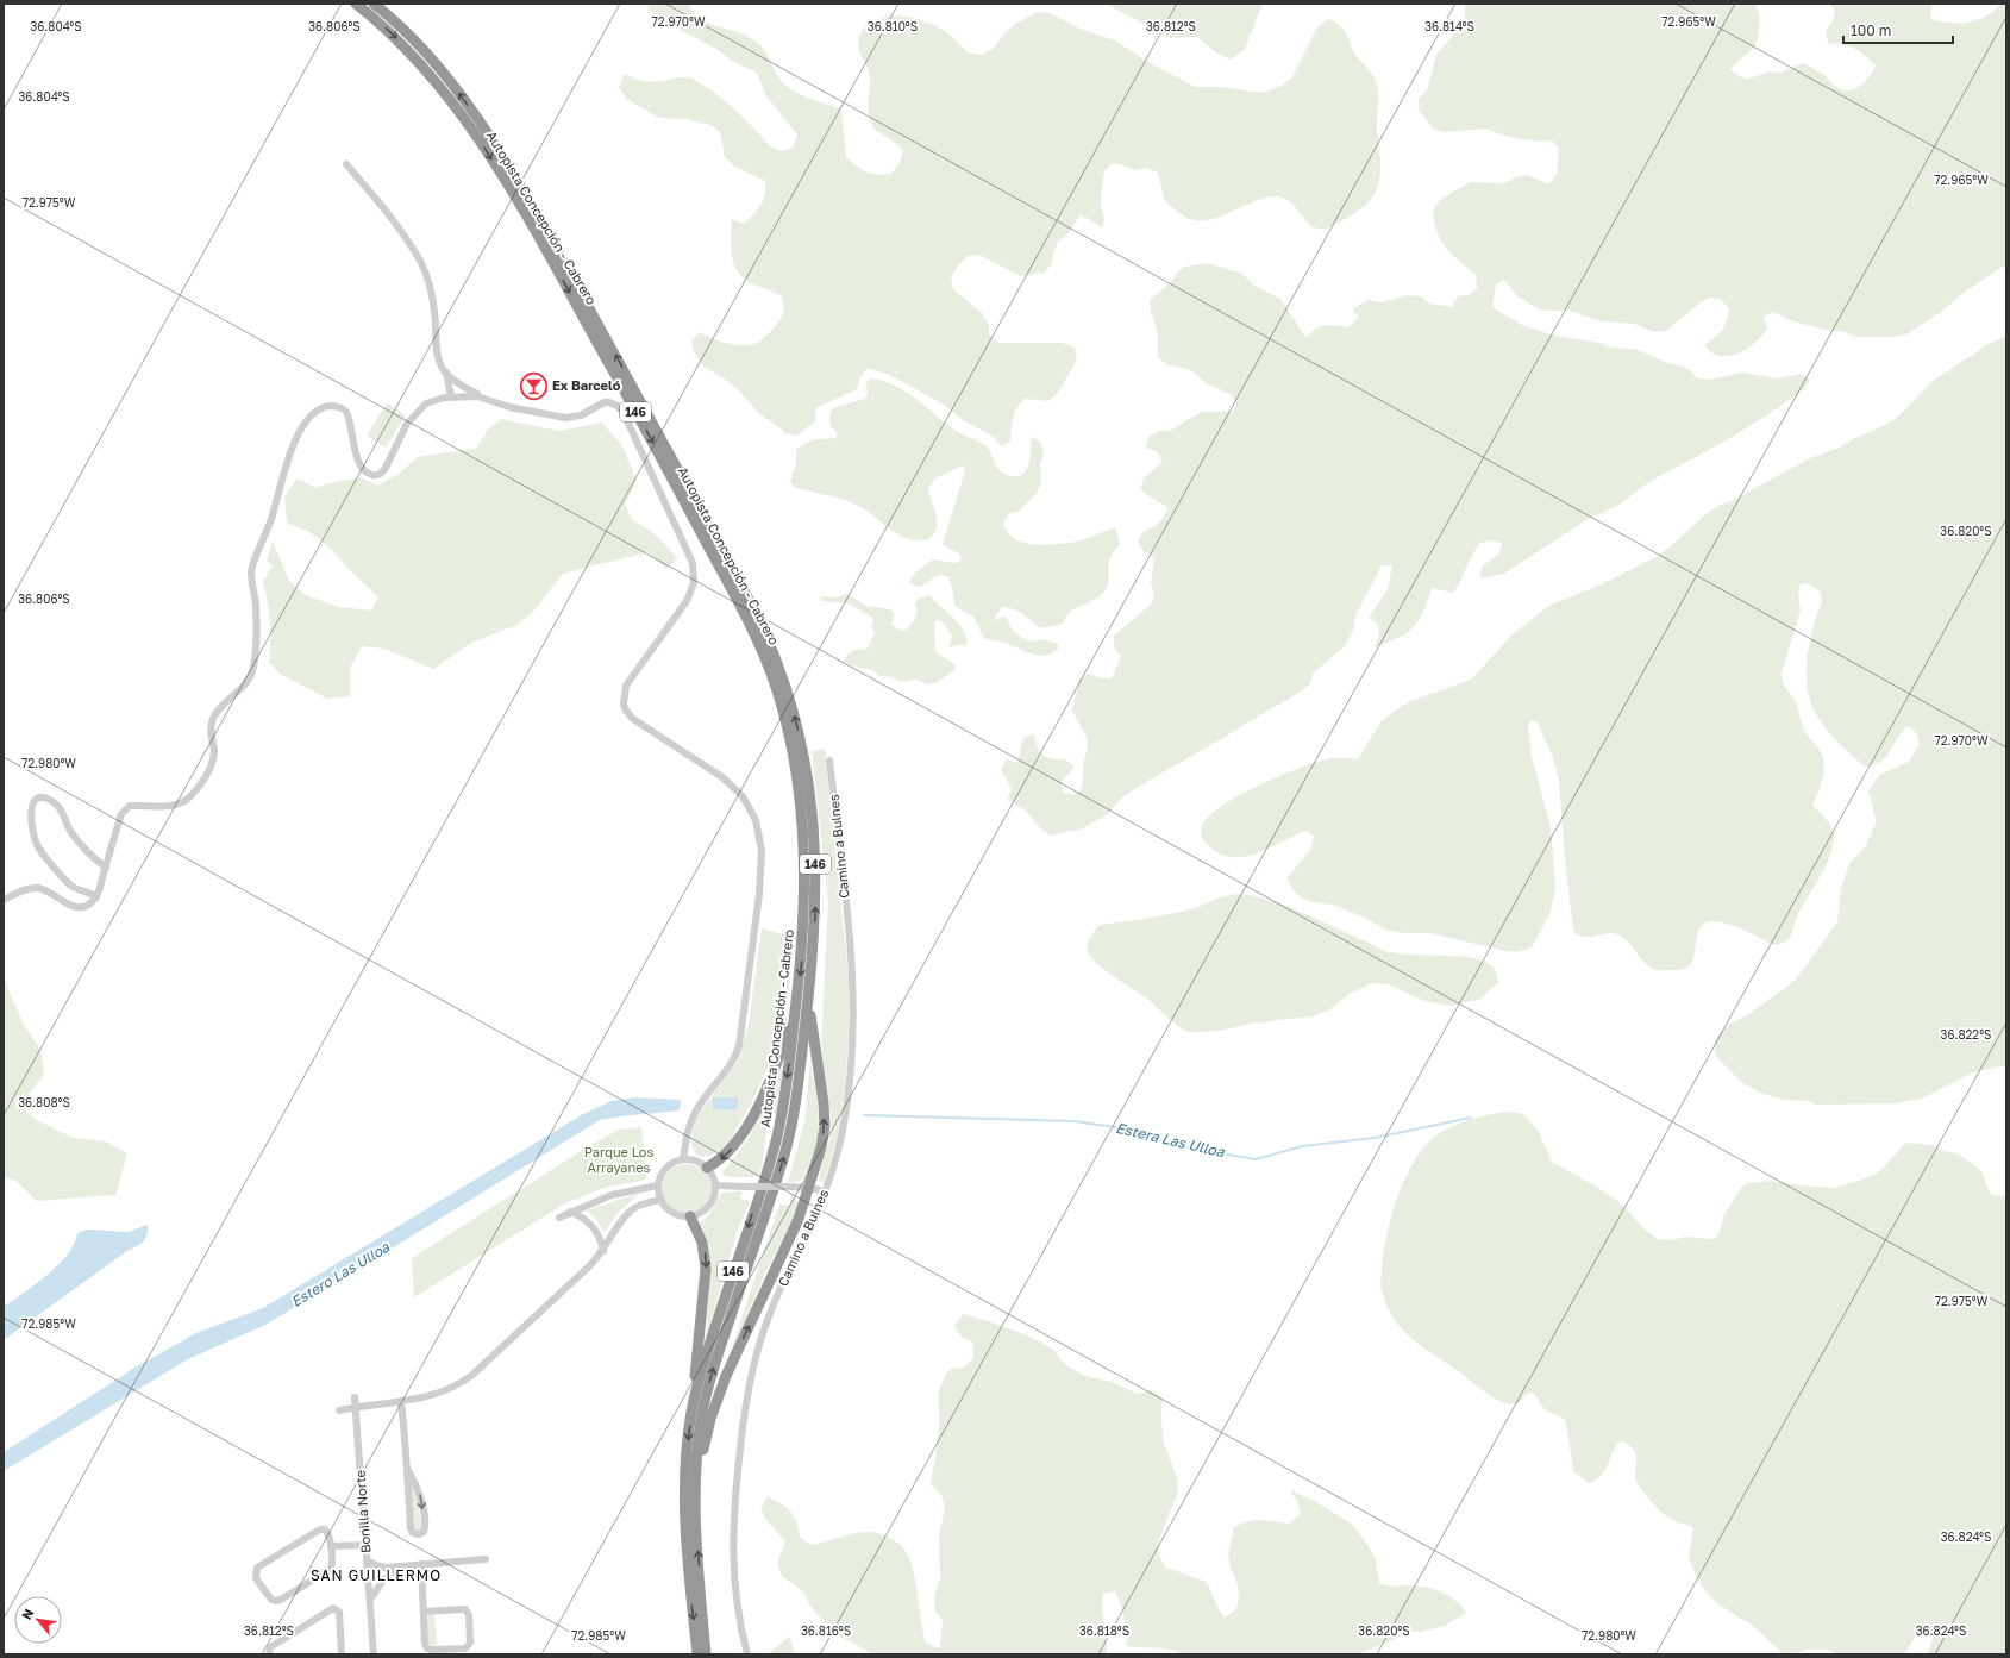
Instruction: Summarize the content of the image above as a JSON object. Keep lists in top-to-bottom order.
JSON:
{
  "streets": {
    "highway": ["Autopista Concepción - Cabrero", "146"],
    "street": ["Camino a Bulnes", "Bonilla Norte"]
  },
  "districts": ["SAN GUILLERMO"],
  "water": ["Estera Las Ulloa", "Estero Las Ulloa"],
  "parks": ["Parque Los Arrayanes"],
  "places": {
    "bar": ["Ex Barceló"]
  },
  "scale_bar": "100 m",
  "north": "top left",
  "coordinates": [
    "72.970°W",
    "72.965°W",
    "36.804°S",
    "36.806°S",
    "36.810°S",
    "36.812°S",
    "36.814°S",
    "72.975°W",
    "36.820°S",
    "72.980°W",
    "36.822°S",
    "36.808°S",
    "72.985°W",
    "36.824°S",
    "36.816°S",
    "36.818°S"
  ]
}
